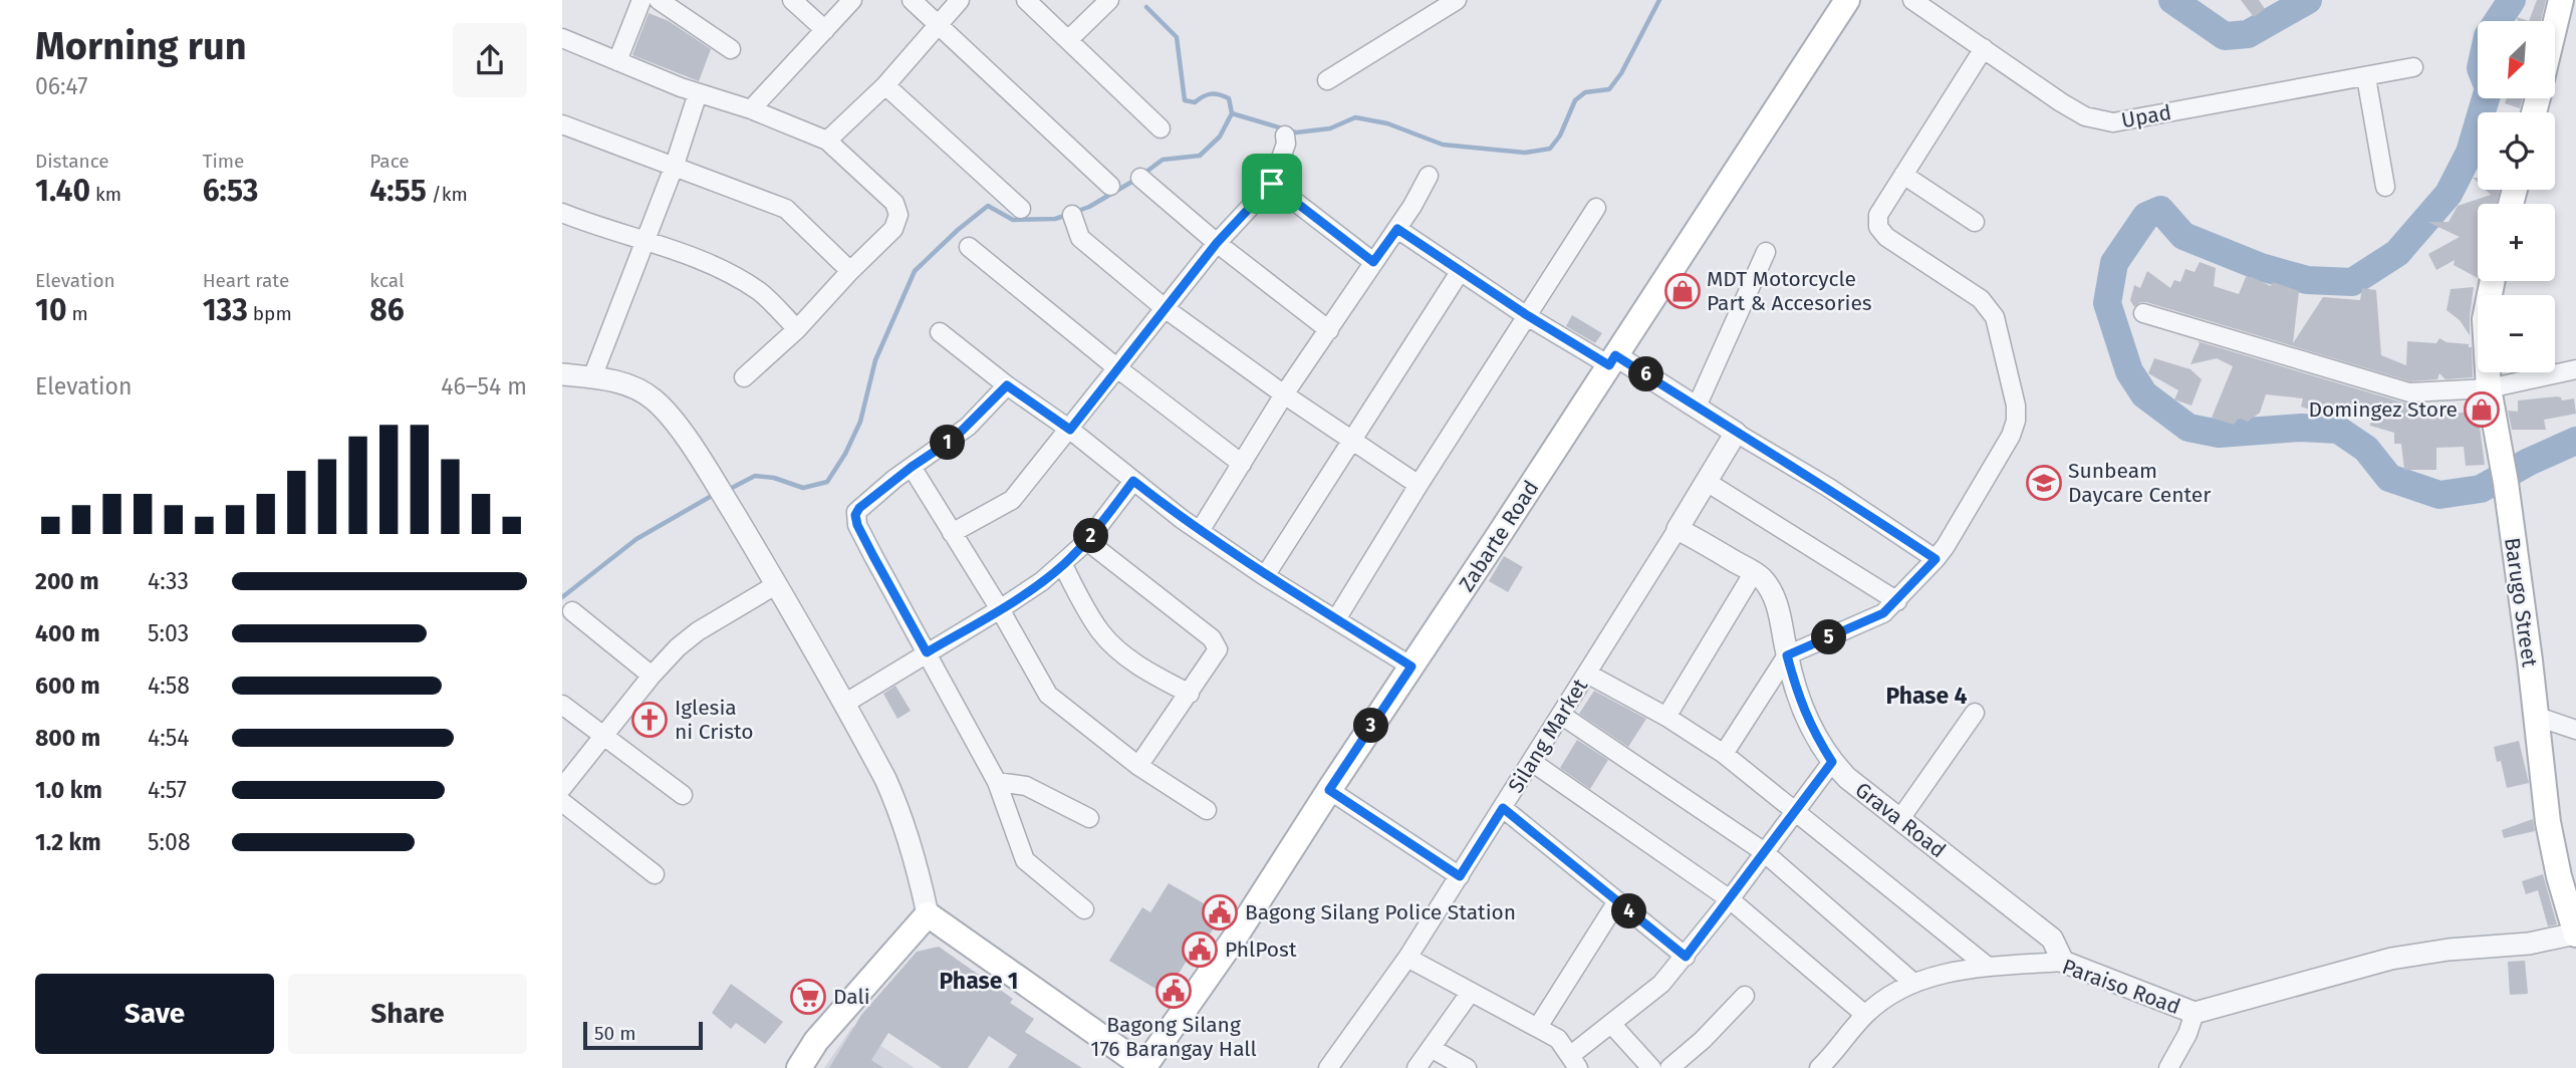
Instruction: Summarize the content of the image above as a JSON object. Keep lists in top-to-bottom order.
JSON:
{
  "streets": {
    "main road": ["Zabarte Road", "Barugo Street"],
    "street": [
      "Upad",
      "Silang Market",
      "Grava Road",
      "Paraiso Road"
    ]
  },
  "crossings": [
    ["Barugo Street", "Paraiso Road"],
    ["Silang Market", "Grava Road"],
    ["Grava Road", "Paraiso Road"]
  ],
  "districts": ["Phase 4", "Phase 1"],
  "places": {
    "shop": ["MDT Motorcycle Part & Accesories", "Domingez Store"],
    "school or university": ["Sunbeam Daycare Center"],
    "church": ["Iglesia ni Cristo"],
    "public building": ["Bagong Silang Police Station", "PhlPost", "Bagong Silang 176 Barangay Hall"],
    "supermarket": ["Dali"]
  },
  "scale_bar": "50 m",
  "north": "bottom left",
  "page": {
    "heading": ["Morning run", "06:47"],
    "map_buttons": ["+", "−"],
    "stats": [
      ["Distance", "1.40 km"],
      ["Time", "6:53"],
      ["Pace", "4:55 /km"],
      ["Elevation", "10 m"],
      ["Heart rate", "133 bpm"],
      ["kcal", "86"]
    ],
    "pins": [
      "6",
      "1",
      "2",
      "5",
      "3",
      "4"
    ],
    "chart": ["Elevation", "46–54 m"],
    "list": [
      {
        "name": "200 m",
        "note": "4:33"
      },
      {
        "name": "400 m",
        "note": "5:03"
      },
      {
        "name": "600 m",
        "note": "4:58"
      },
      {
        "name": "800 m",
        "note": "4:54"
      },
      {
        "name": "1.0 km",
        "note": "4:57"
      },
      {
        "name": "1.2 km",
        "note": "5:08"
      }
    ],
    "buttons": ["Save", "Share"],
    "scale": "50 m"
  }
}
